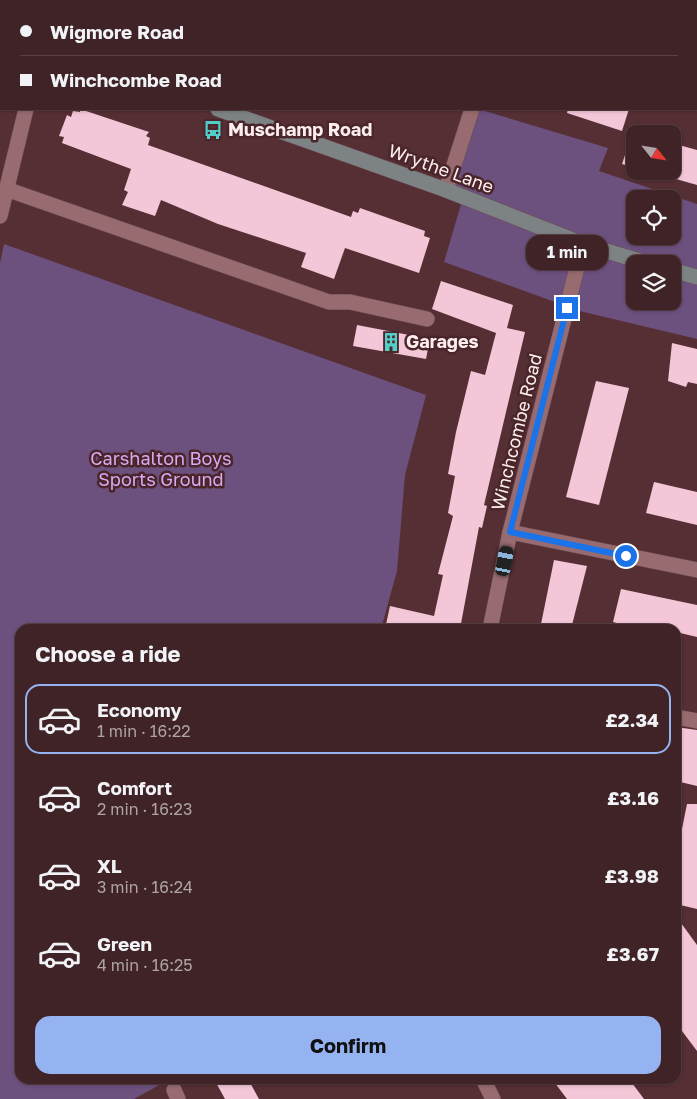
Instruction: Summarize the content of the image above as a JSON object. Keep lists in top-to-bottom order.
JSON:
{
  "streets": {
    "main road": ["Wrythe Lane"],
    "street": ["Winchcombe Road"]
  },
  "crossings": [
    ["Wrythe Lane", "Winchcombe Road"]
  ],
  "parks": ["Carshalton Boys Sports Ground"],
  "places": {
    "bus stop": ["Muschamp Road"],
    "building": ["Garages"]
  },
  "north": "bottom right",
  "page": {
    "banner": ["Wigmore Road", "Winchcombe Road"],
    "bubble": "1 min",
    "heading": "Choose a ride",
    "list": [
      {
        "name": "Economy",
        "note": "1 min · 16:22",
        "value": "£2.34"
      },
      {
        "name": "Comfort",
        "note": "2 min · 16:23",
        "value": "£3.16"
      },
      {
        "name": "XL",
        "note": "3 min · 16:24",
        "value": "£3.98"
      },
      {
        "name": "Green",
        "note": "4 min · 16:25",
        "value": "£3.67"
      }
    ],
    "buttons": "Confirm"
  }
}
